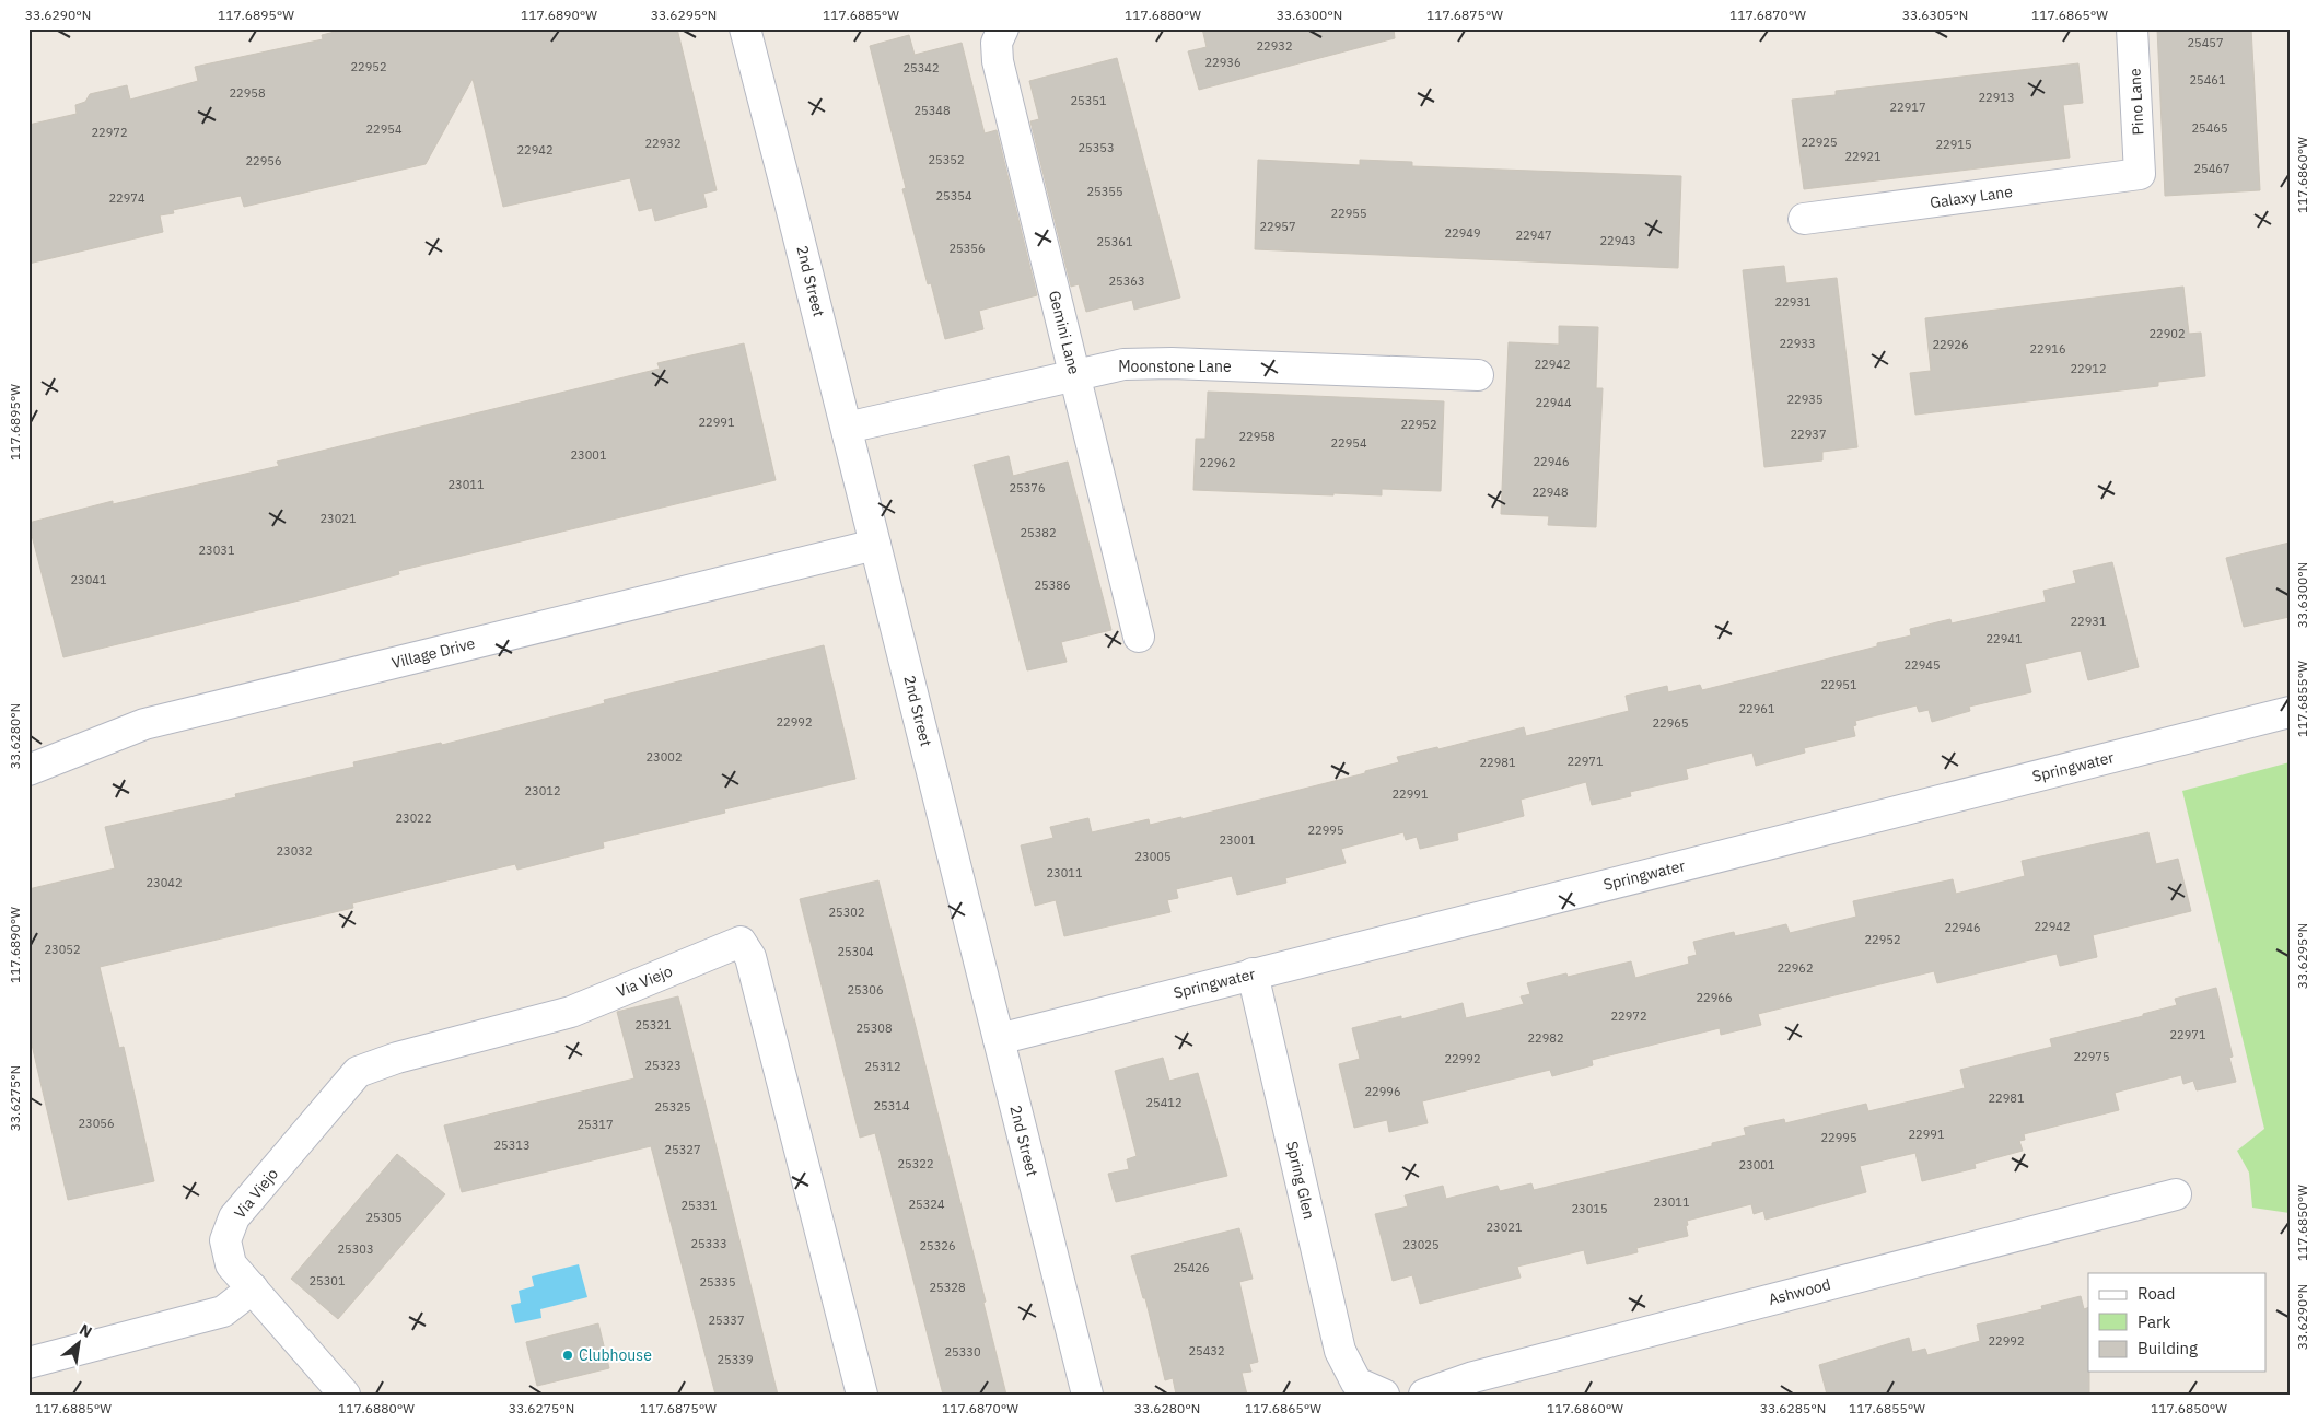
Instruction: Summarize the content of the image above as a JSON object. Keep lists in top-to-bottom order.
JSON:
{
  "streets": {
    "street": [
      "Pino Lane",
      "Galaxy Lane",
      "2nd Street",
      "Gemini Lane",
      "Moonstone Lane",
      "Village Drive",
      "Springwater",
      "Via Viejo",
      "Spring Glen",
      "Ashwood"
    ]
  },
  "crossings": [
    ["Pino Lane", "Galaxy Lane"],
    ["2nd Street", "Moonstone Lane"],
    ["2nd Street", "Village Drive"],
    ["2nd Street", "Springwater"],
    ["Gemini Lane", "Moonstone Lane"],
    ["Springwater", "Spring Glen"]
  ],
  "places": ["Clubhouse"],
  "house_numbers": [
    "25457",
    "22932",
    "22936",
    "22952",
    "25342",
    "25461",
    "22958",
    "22913",
    "25351",
    "22917",
    "25348",
    "25465",
    "22954",
    "22972",
    "22925",
    "22932",
    "22915",
    "25353",
    "22942",
    "22921",
    "25352",
    "22956",
    "25467",
    "25355",
    "25354",
    "22974",
    "22955",
    "22957",
    "22949",
    "22947",
    "22943",
    "25361",
    "25356",
    "25363",
    "22931",
    "22902",
    "22933",
    "22926",
    "22916",
    "22942",
    "22912",
    "22935",
    "22944",
    "22991",
    "22952",
    "22937",
    "22958",
    "22954",
    "23001",
    "22946",
    "22962",
    "23011",
    "25376",
    "22948",
    "23021",
    "25382",
    "23031",
    "23041",
    "25386",
    "22931",
    "22941",
    "22945",
    "22951",
    "22961",
    "22992",
    "22965",
    "23002",
    "22971",
    "22981",
    "23012",
    "22991",
    "23022",
    "22995",
    "23001",
    "23032",
    "23005",
    "23011",
    "23042",
    "25302",
    "22942",
    "22946",
    "22952",
    "23052",
    "25304",
    "22962",
    "25306",
    "22966",
    "22972",
    "25321",
    "25308",
    "22971",
    "22982",
    "22975",
    "22992",
    "25323",
    "25312",
    "22996",
    "22981",
    "25412",
    "25314",
    "25325",
    "23056",
    "25317",
    "22991",
    "22995",
    "25313",
    "25327",
    "25322",
    "23001",
    "23011",
    "25324",
    "25331",
    "23015",
    "25305",
    "23021",
    "25333",
    "23025",
    "25326",
    "25303",
    "25426",
    "25301",
    "25335",
    "25328",
    "25337",
    "22992",
    "25432",
    "25330",
    "25339"
  ],
  "legend": ["Road", "Park", "Building"],
  "north": "top right",
  "coordinates": [
    "33.6290°N",
    "117.6895°W",
    "117.6890°W",
    "33.6295°N",
    "117.6885°W",
    "117.6880°W",
    "33.6300°N",
    "117.6875°W",
    "117.6870°W",
    "33.6305°N",
    "117.6865°W",
    "117.6860°W",
    "117.6855°W",
    "33.6280°N",
    "33.6275°N",
    "117.6850°W",
    "33.6285°N"
  ]
}
